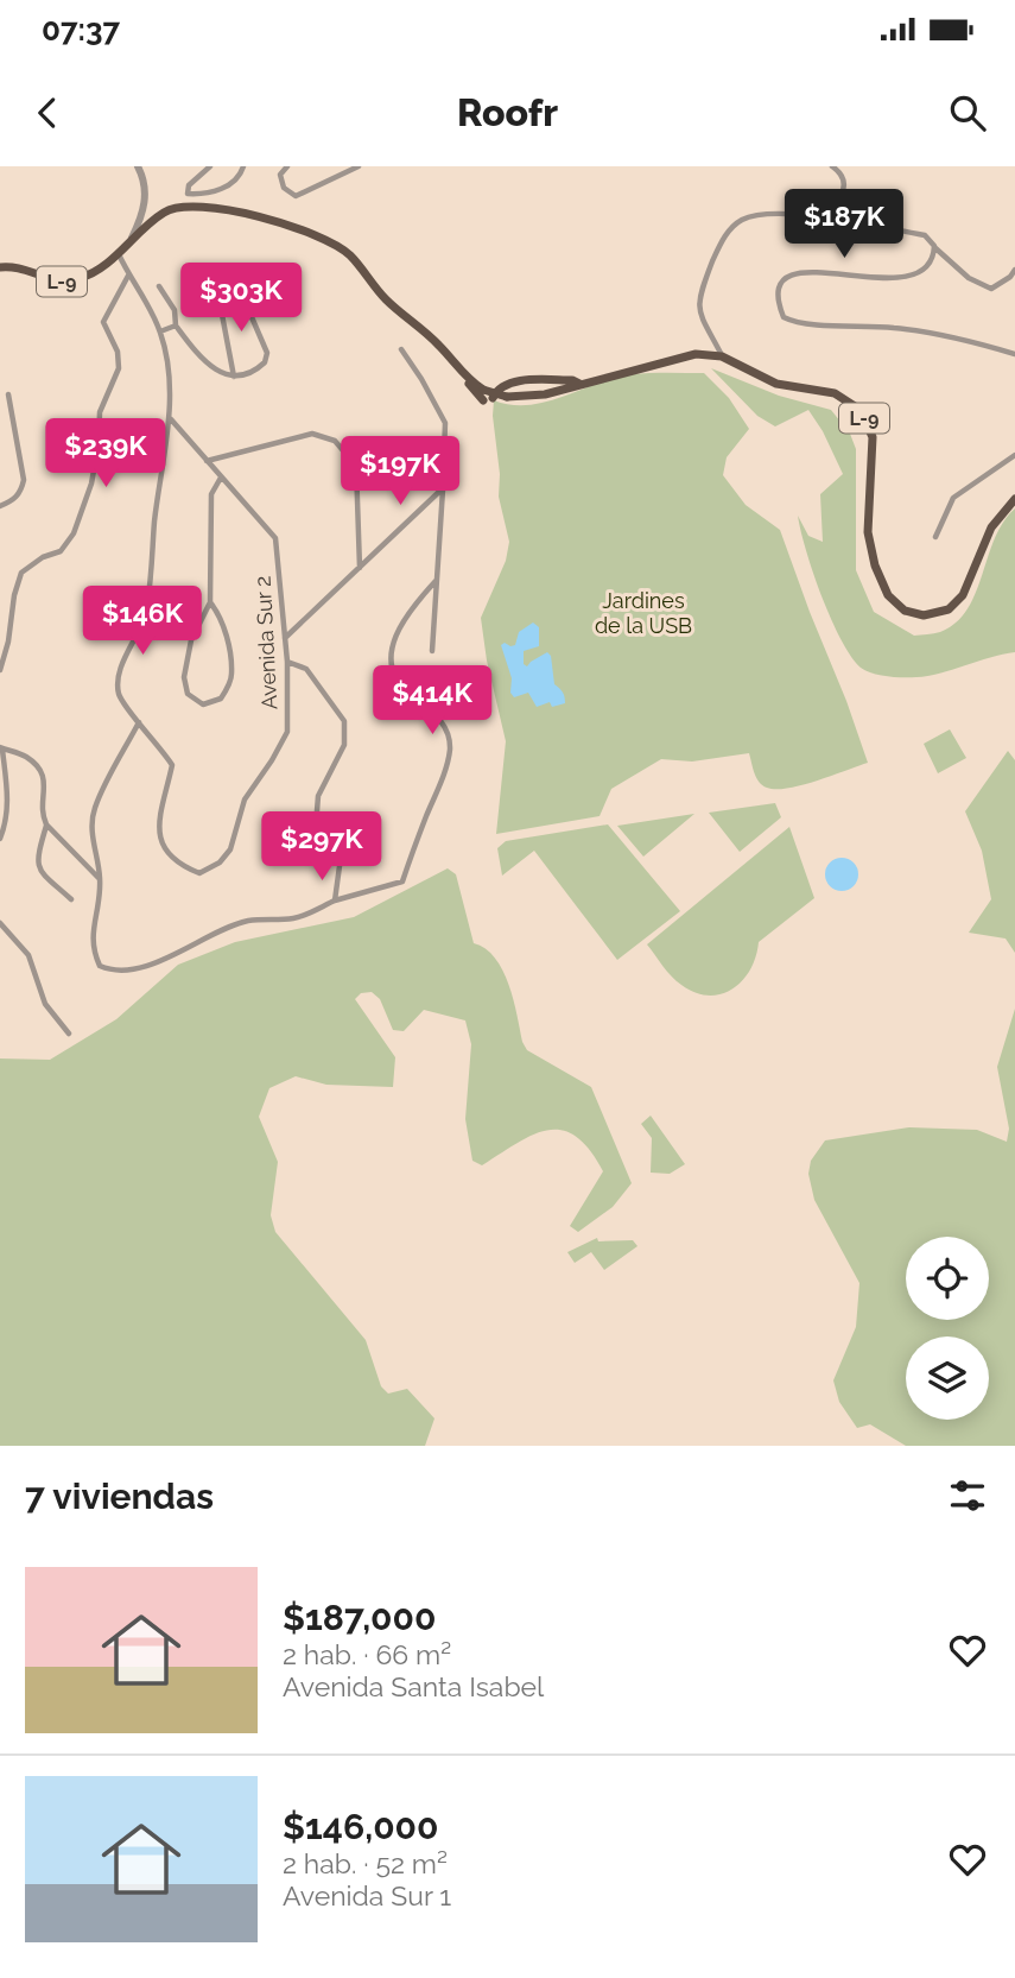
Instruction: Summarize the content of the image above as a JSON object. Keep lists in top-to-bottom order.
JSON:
{
  "streets": {
    "main road": ["L-9"],
    "street": ["Avenida Sur 2"]
  },
  "parks": ["Jardines de la USB"],
  "page": {
    "status": "07:37",
    "header": "Roofr",
    "price": [
      "$187K",
      "$303K",
      "$239K",
      "$197K",
      "$146K",
      "$414K",
      "$297K"
    ],
    "heading": "7 viviendas",
    "list": [
      {
        "name": "$187,000",
        "note": "2 hab. · 66 m² · Avenida Santa Isabel"
      },
      {
        "name": "$146,000",
        "note": "2 hab. · 52 m² · Avenida Sur 1"
      }
    ]
  }
}
